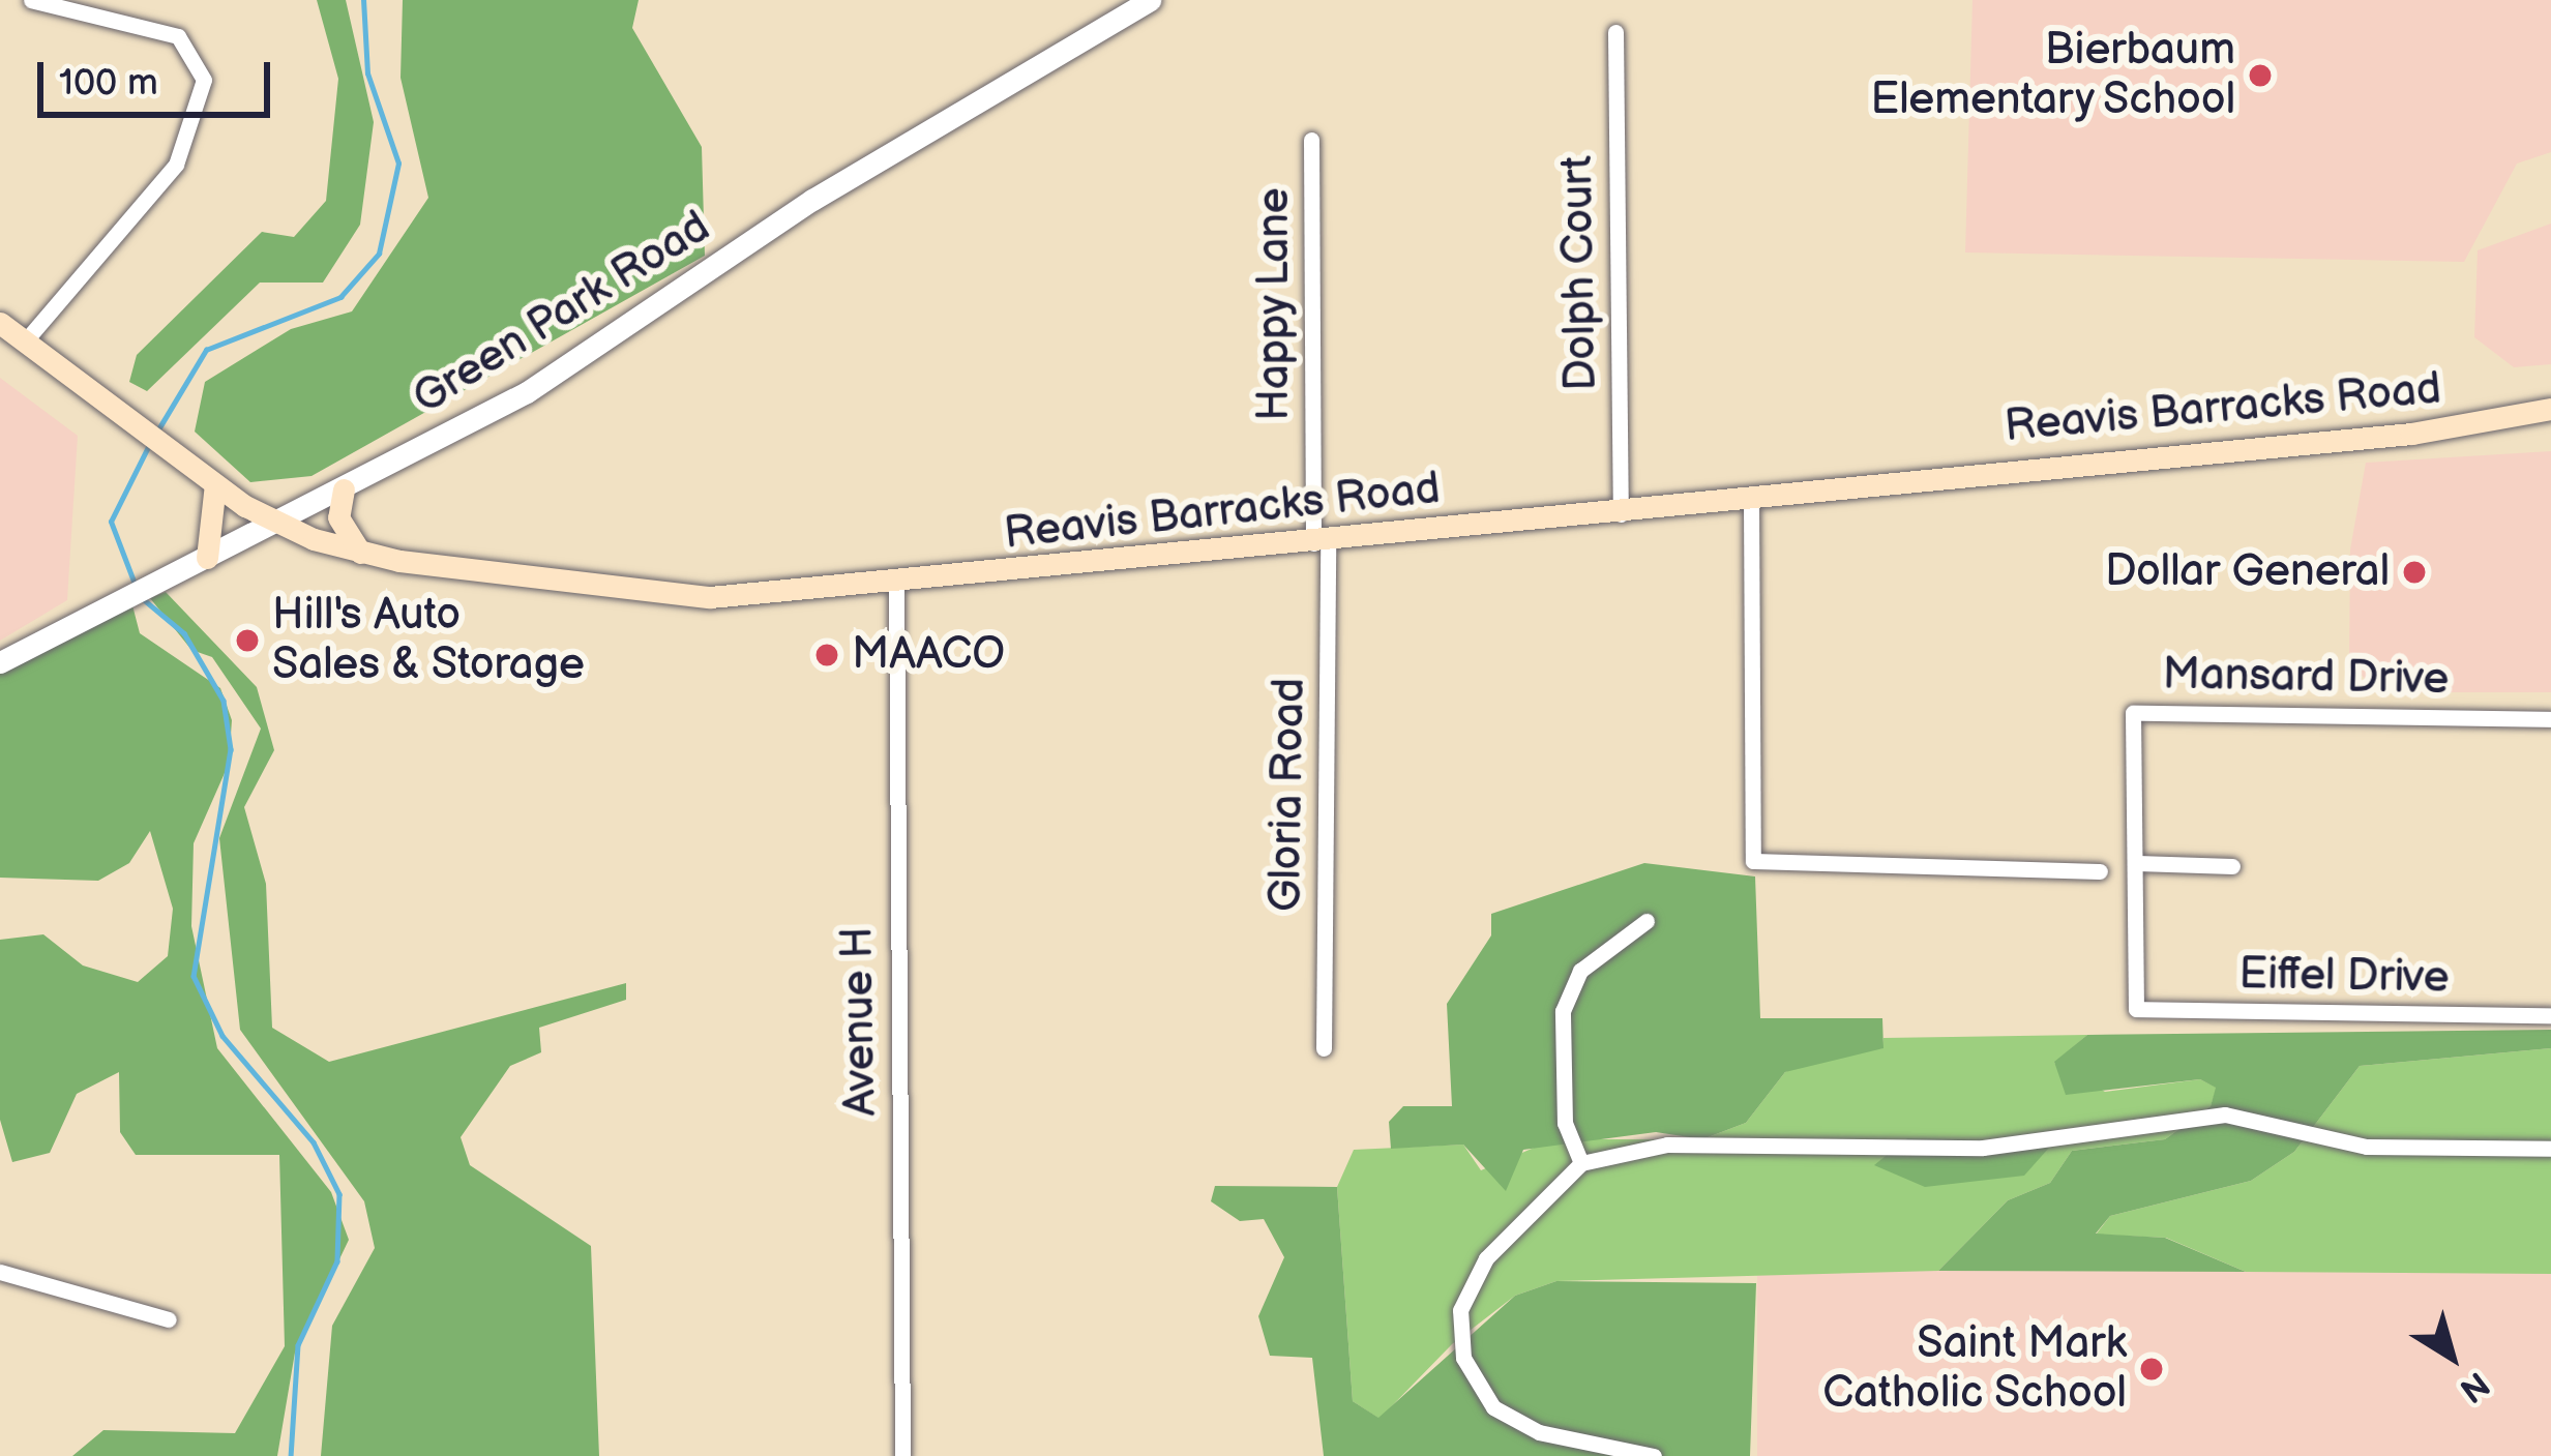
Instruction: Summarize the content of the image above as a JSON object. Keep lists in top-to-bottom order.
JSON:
{
  "streets": {
    "main road": ["Reavis Barracks Road"],
    "street": [
      "Dolph Court",
      "Happy Lane",
      "Green Park Road",
      "Mansard Drive",
      "Gloria Road",
      "Eiffel Drive",
      "Avenue H"
    ]
  },
  "crossings": [
    ["Dolph Court", "Reavis Barracks Road"],
    ["Happy Lane", "Reavis Barracks Road"],
    ["Happy Lane", "Gloria Road"],
    ["Green Park Road", "Reavis Barracks Road"],
    ["Reavis Barracks Road", "Gloria Road"],
    ["Reavis Barracks Road", "Avenue H"],
    ["Mansard Drive", "Eiffel Drive"]
  ],
  "places": [
    "Bierbaum Elementary School",
    "Dollar General",
    "Hill's Auto Sales & Storage",
    "MAACO",
    "Saint Mark Catholic School"
  ],
  "scale_bar": "100 m",
  "north": "bottom right"
}
